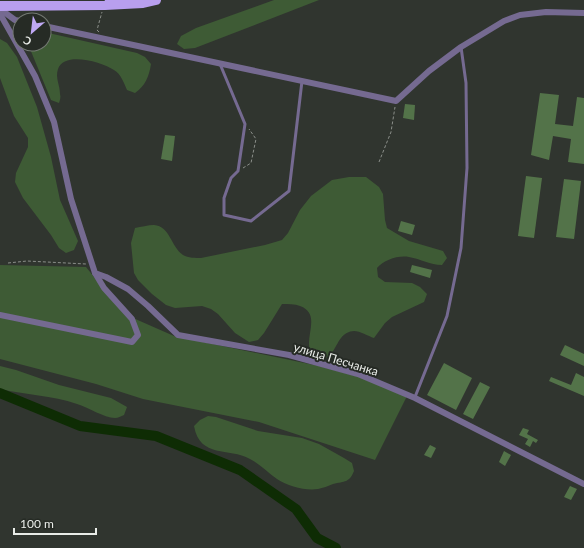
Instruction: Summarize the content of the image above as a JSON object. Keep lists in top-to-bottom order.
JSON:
{
  "streets": {
    "street": ["улица Песчанка"]
  },
  "scale_bar": "100 m",
  "north": "bottom left"
}
